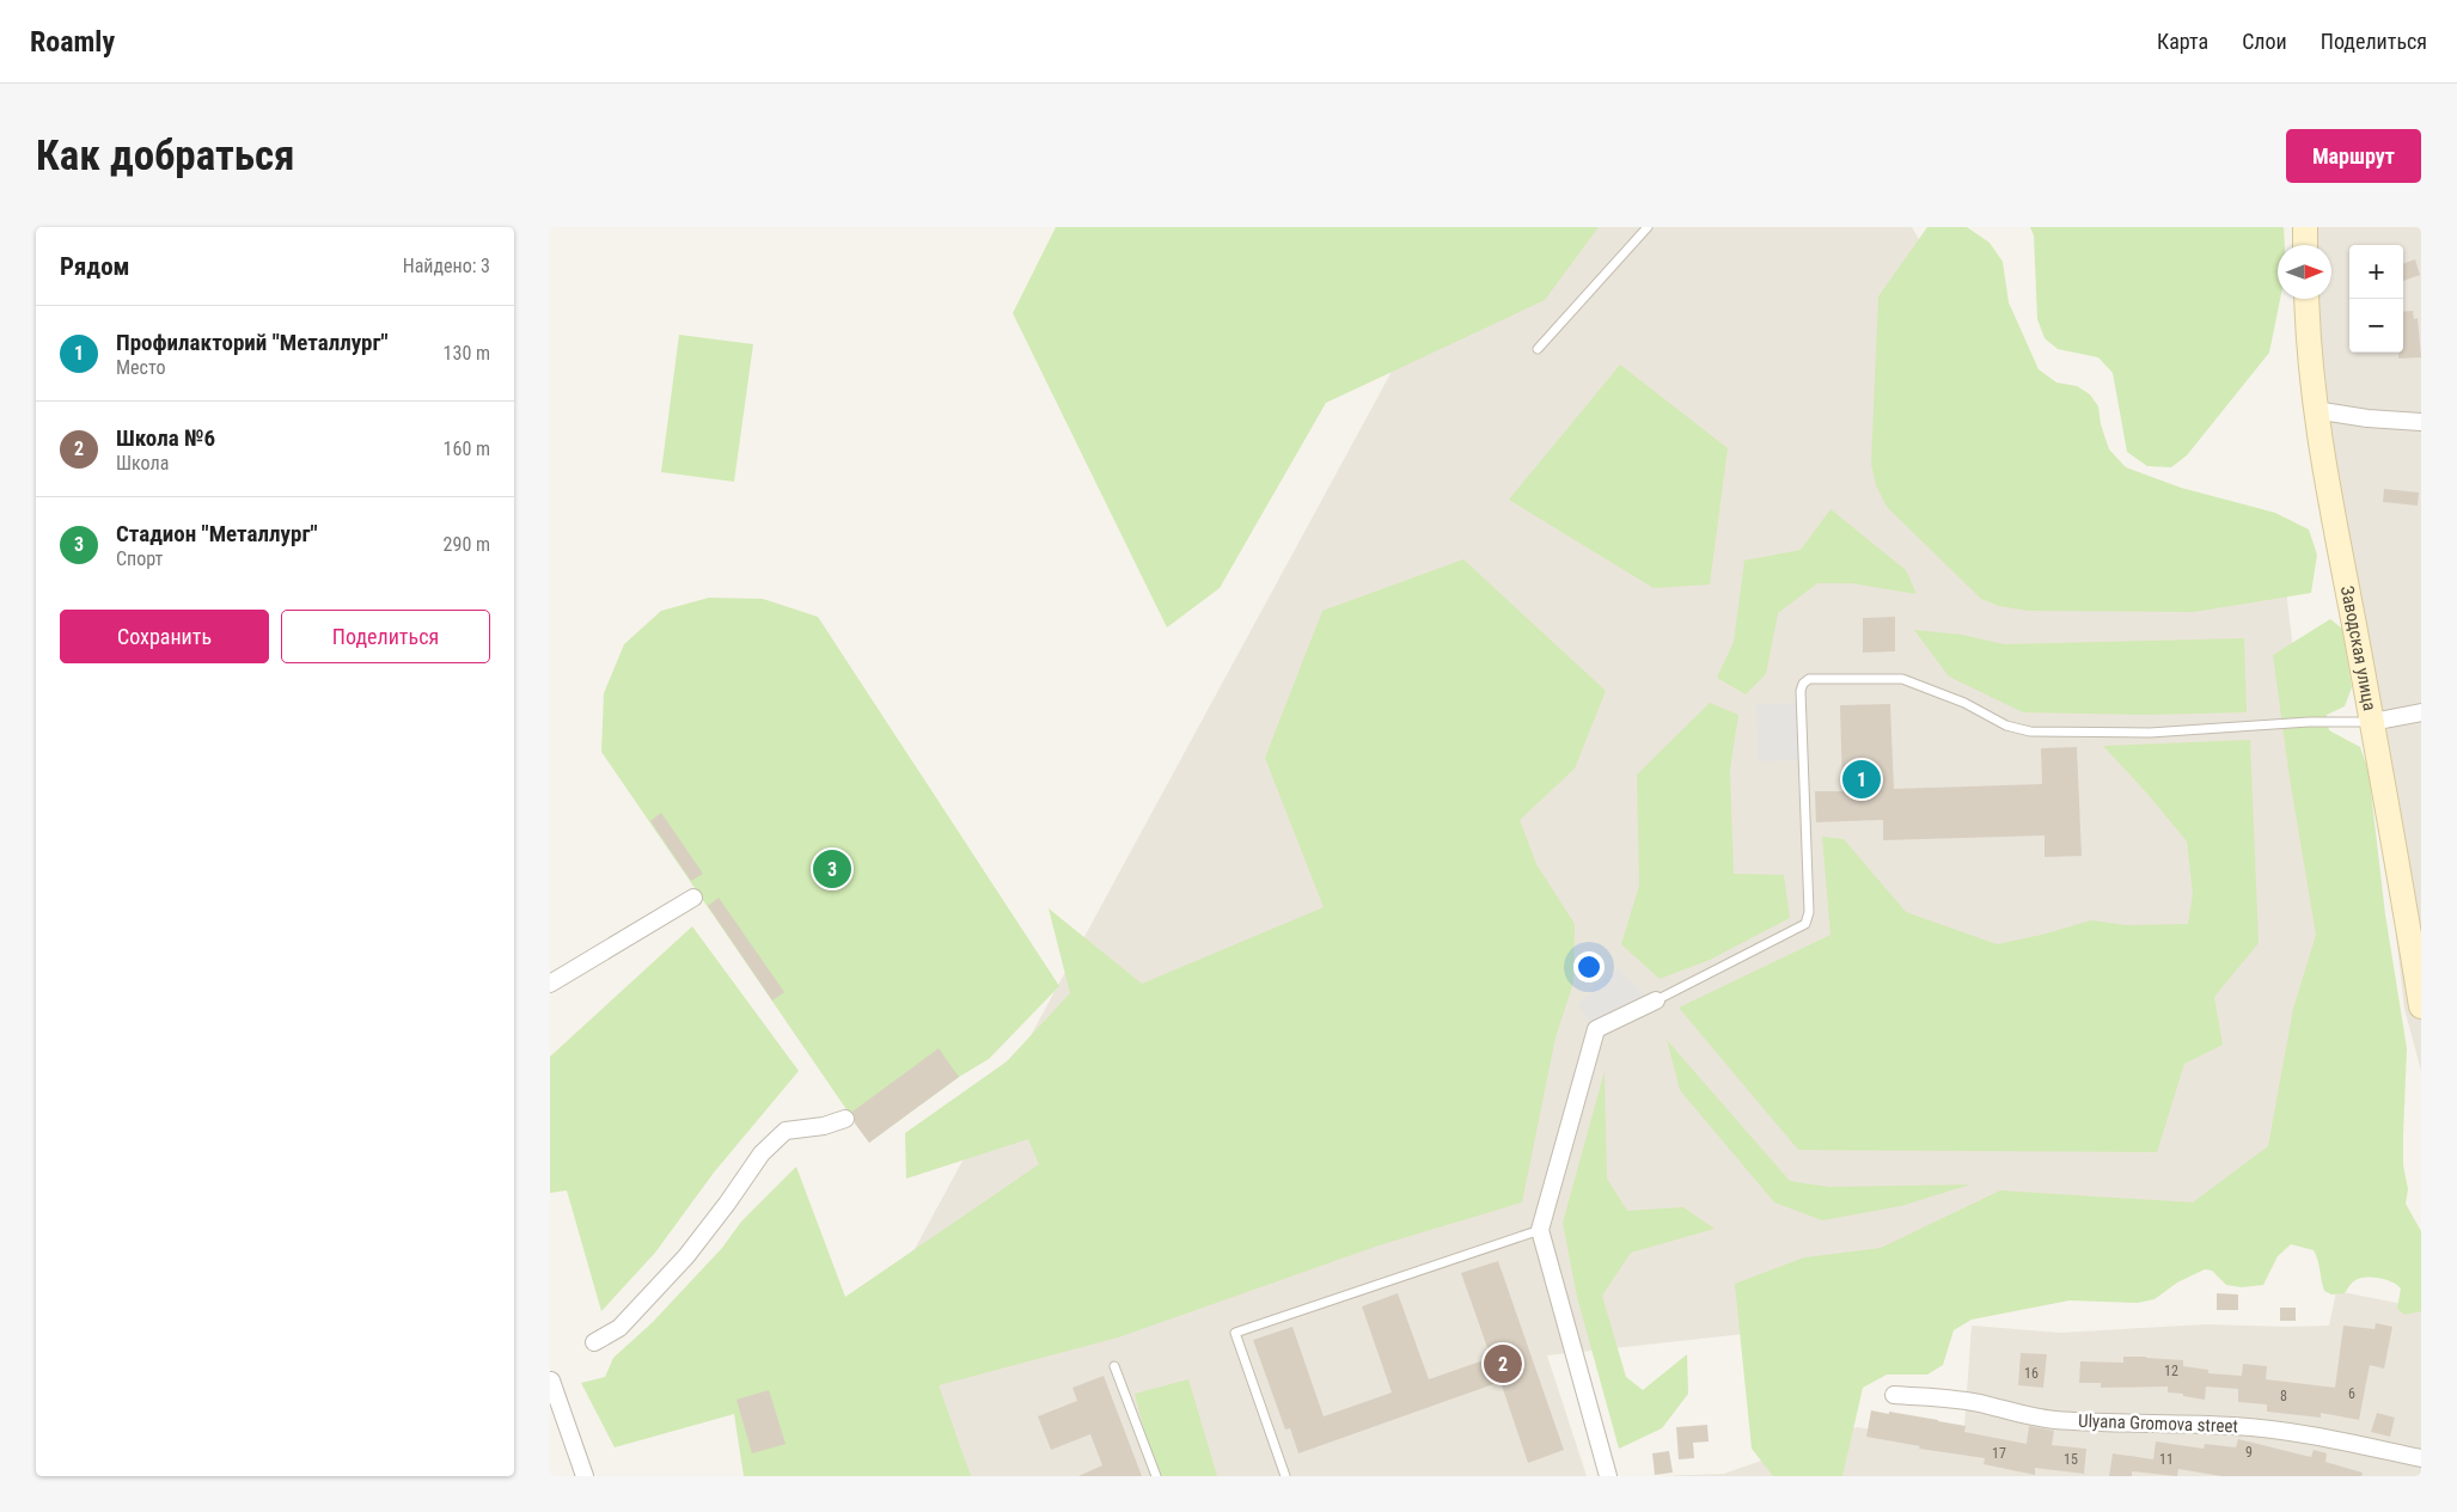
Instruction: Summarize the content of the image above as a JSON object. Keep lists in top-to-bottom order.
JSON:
{
  "streets": {
    "street": ["Заводская улица", "Ulyana Gromova street"]
  },
  "house_numbers": [
    "12",
    "16",
    "6",
    "8",
    "9",
    "17",
    "15",
    "11"
  ],
  "north": "right",
  "page": {
    "header": "Roamly",
    "nav": ["Карта", "Слои", "Поделиться"],
    "buttons": [
      "Маршрут",
      ["Сохранить", "Поделиться"]
    ],
    "title": "Как добраться",
    "heading": ["Рядом", "Найдено: 3"],
    "map_buttons": ["+", "−"],
    "list": [
      {
        "mark": "1",
        "name": "Профилакторий \"Металлург\"",
        "note": "Место",
        "value": "130 m"
      },
      {
        "mark": "2",
        "name": "Школа №6",
        "note": "Школа",
        "value": "160 m"
      },
      {
        "mark": "3",
        "name": "Стадион \"Металлург\"",
        "note": "Спорт",
        "value": "290 m"
      }
    ],
    "pins": ["1", "3", "2"]
  }
}
